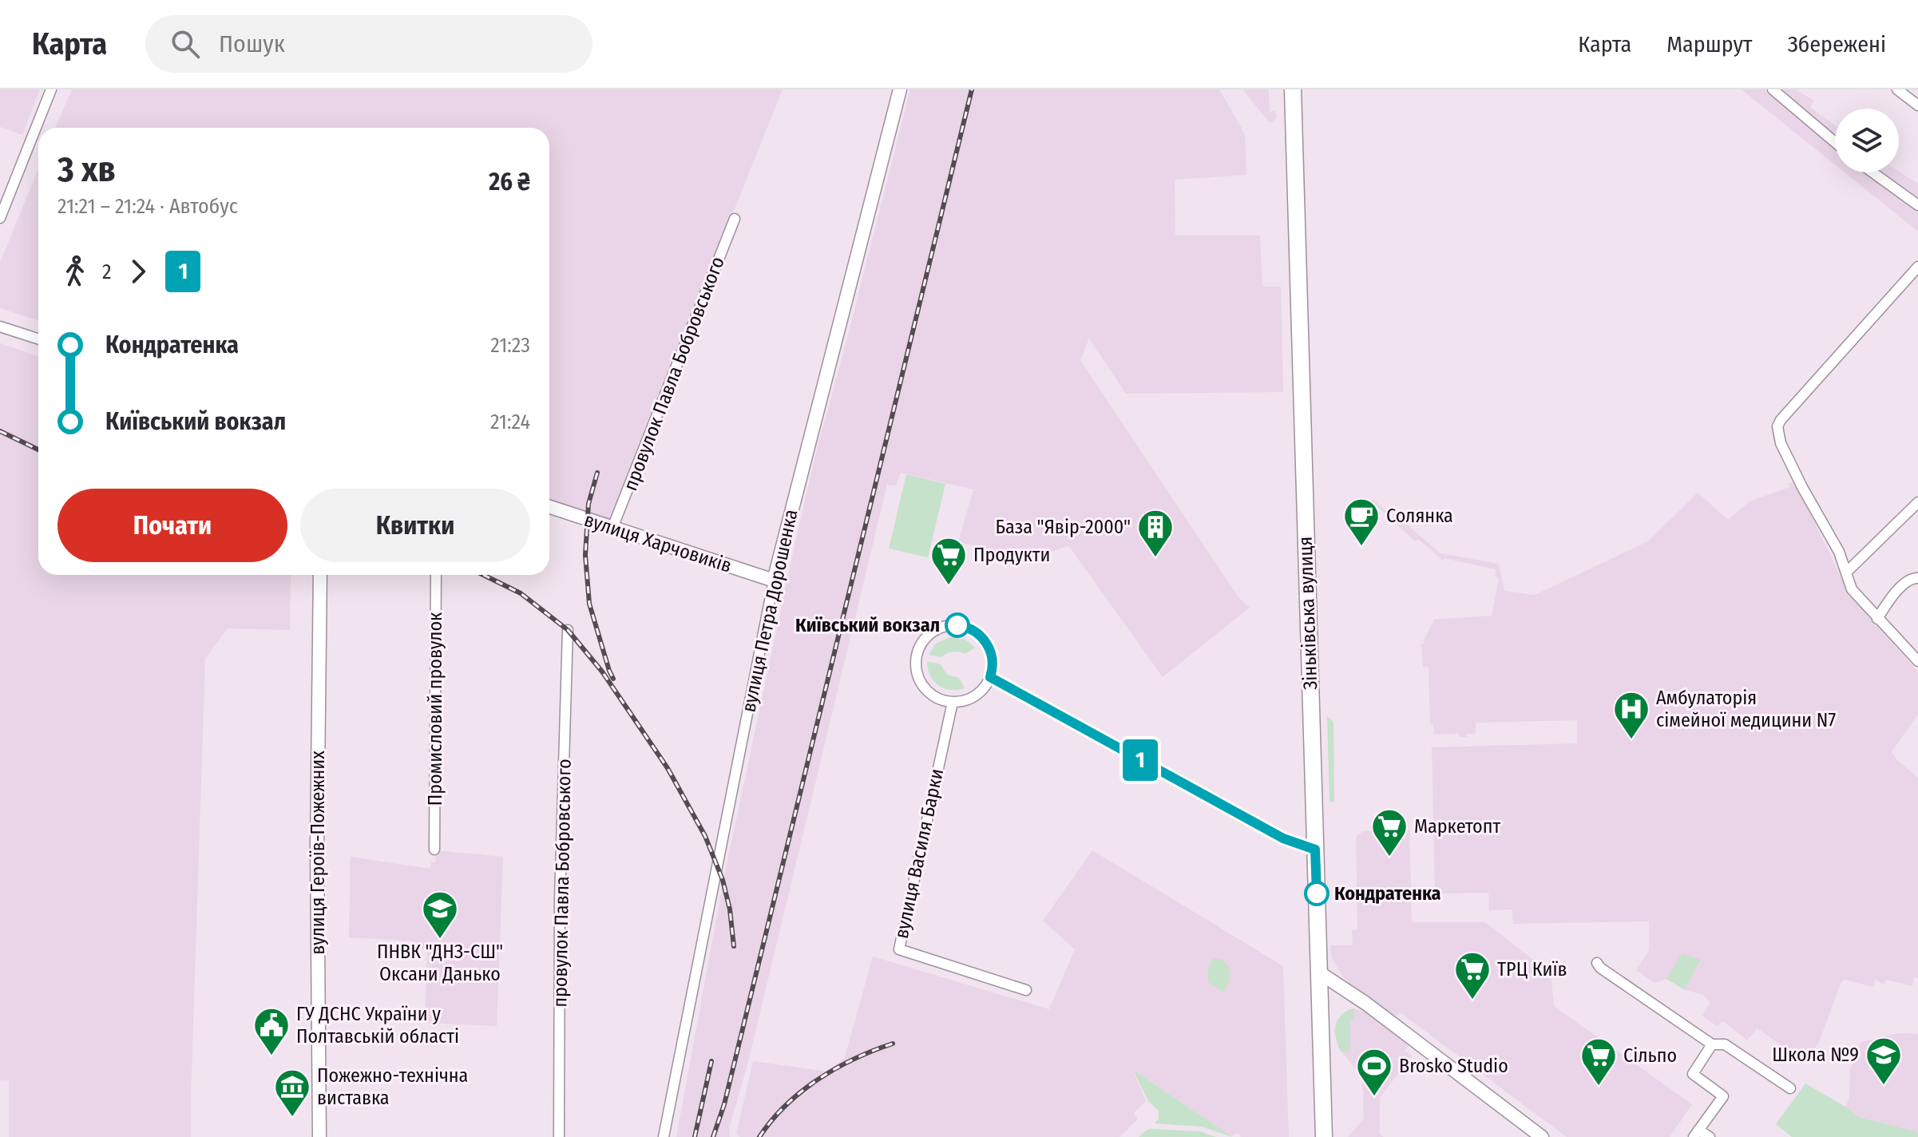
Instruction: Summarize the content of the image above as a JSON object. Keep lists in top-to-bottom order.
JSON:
{
  "streets": {
    "main road": ["Зіньківська вулиця"],
    "street": [
      "провулок Павла Бобровського",
      "вулиця Харчовиків",
      "вулиця Петра Дорошенка",
      "Промисловий провулок",
      "вулиця Героїв-Пожежних",
      "вулиця Василя Барки"
    ]
  },
  "crossings": [
    ["провулок Павла Бобровського", "вулиця Харчовиків"],
    ["вулиця Харчовиків", "вулиця Петра Дорошенка"]
  ],
  "places": {
    "cafe": ["Солянка"],
    "building": ["База \"Явір-2000\""],
    "supermarket": [
      "Продукти",
      "Маркетопт",
      "ТРЦ Київ",
      "Сільпо"
    ],
    "other": ["Київський вокзал", "Кондратенка"],
    "hospital": ["Амбулаторія сімейної медицини N7"],
    "school or university": ["ПНВК \"ДНЗ-СШ\" Оксани Данько", "Школа №9"],
    "public building": ["ГУ ДСНС України у Полтавській області"],
    "sports": ["Brosko Studio"],
    "museum": ["Пожежно-технічна виставка"]
  },
  "lines": ["bus line 1"],
  "page": {
    "header": "Карта",
    "search": "Пошук",
    "nav": ["Карта", "Маршрут", "Збережені"],
    "on_map": "1",
    "heading": ["3 хв", "21:21 – 21:24 · Автобус", "26 ₴"],
    "legs": ["2", "1"],
    "list": [
      {
        "name": "Кондратенка",
        "value": "21:23"
      },
      {
        "name": "Київський вокзал",
        "value": "21:24"
      }
    ],
    "buttons": ["Почати", "Квитки"]
  }
}
